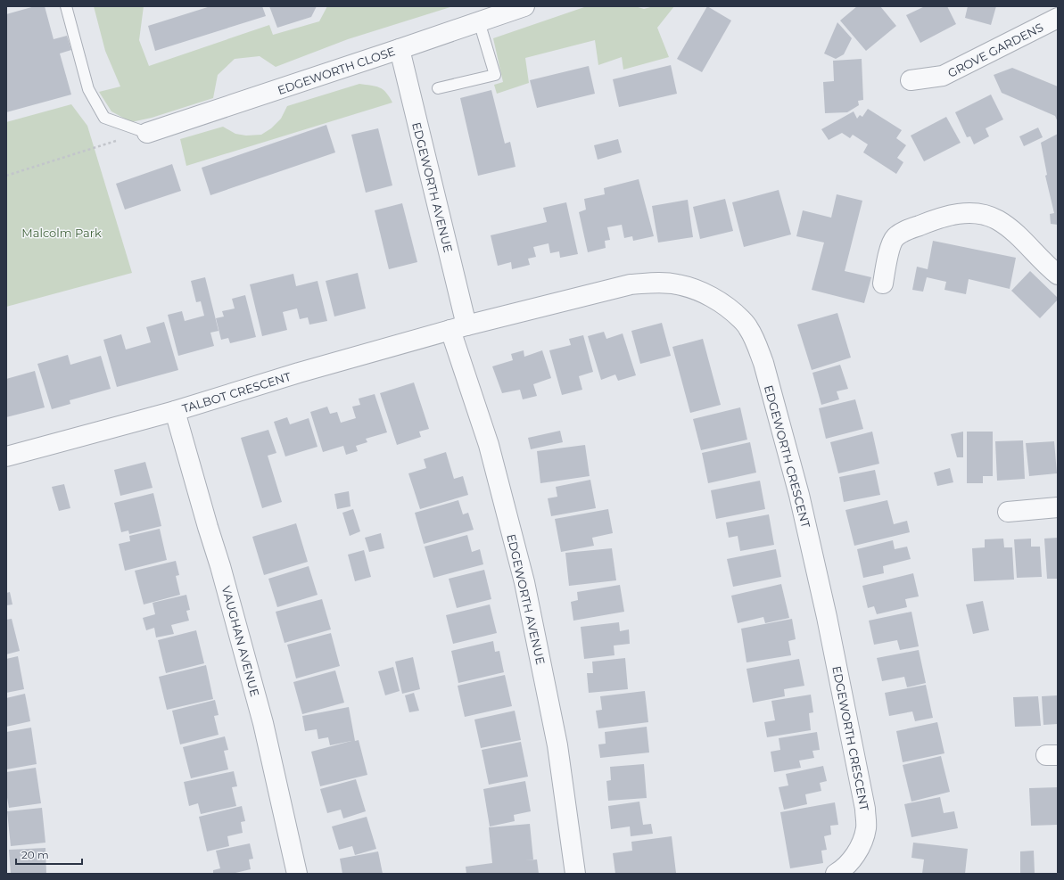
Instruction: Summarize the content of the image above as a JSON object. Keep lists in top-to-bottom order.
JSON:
{
  "streets": {
    "street": [
      "GROVE GARDENS",
      "EDGEWORTH CLOSE",
      "EDGEWORTH AVENUE",
      "TALBOT CRESCENT",
      "EDGEWORTH CRESCENT",
      "VAUGHAN AVENUE"
    ]
  },
  "crossings": [
    ["EDGEWORTH CLOSE", "EDGEWORTH AVENUE"],
    ["EDGEWORTH AVENUE", "TALBOT CRESCENT"],
    ["EDGEWORTH AVENUE", "EDGEWORTH CRESCENT"],
    ["TALBOT CRESCENT", "EDGEWORTH CRESCENT"],
    ["TALBOT CRESCENT", "VAUGHAN AVENUE"]
  ],
  "parks": ["Malcolm Park"],
  "scale_bar": "20 m"
}
